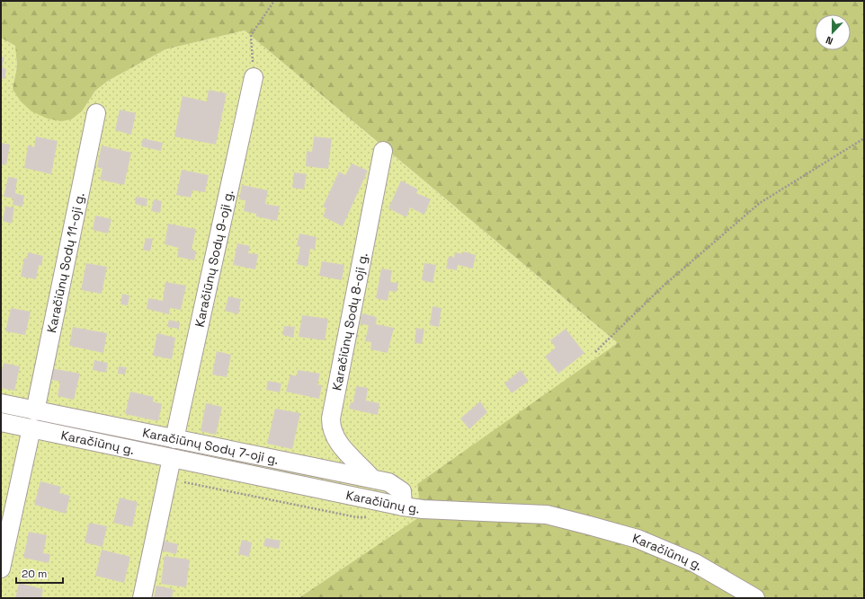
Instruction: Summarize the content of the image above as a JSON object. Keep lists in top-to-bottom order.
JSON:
{
  "streets": {
    "street": [
      "Karačiūnų Sodų 9-oji g.",
      "Karačiūnų Sodų 11-oji g.",
      "Karačiūnų Sodų 8-oji g.",
      "Karačiūnų g.",
      "Karačiūnų Sodų 7-oji g."
    ]
  },
  "crossings": [
    ["Karačiūnų Sodų 9-oji g.", "Karačiūnų Sodų 7-oji g."],
    ["Karačiūnų Sodų 11-oji g.", "Karačiūnų Sodų 7-oji g."],
    ["Karačiūnų Sodų 8-oji g.", "Karačiūnų Sodų 7-oji g."],
    ["Karačiūnų g.", "Karačiūnų Sodų 7-oji g."]
  ],
  "scale_bar": "20 m",
  "north": "bottom"
}
